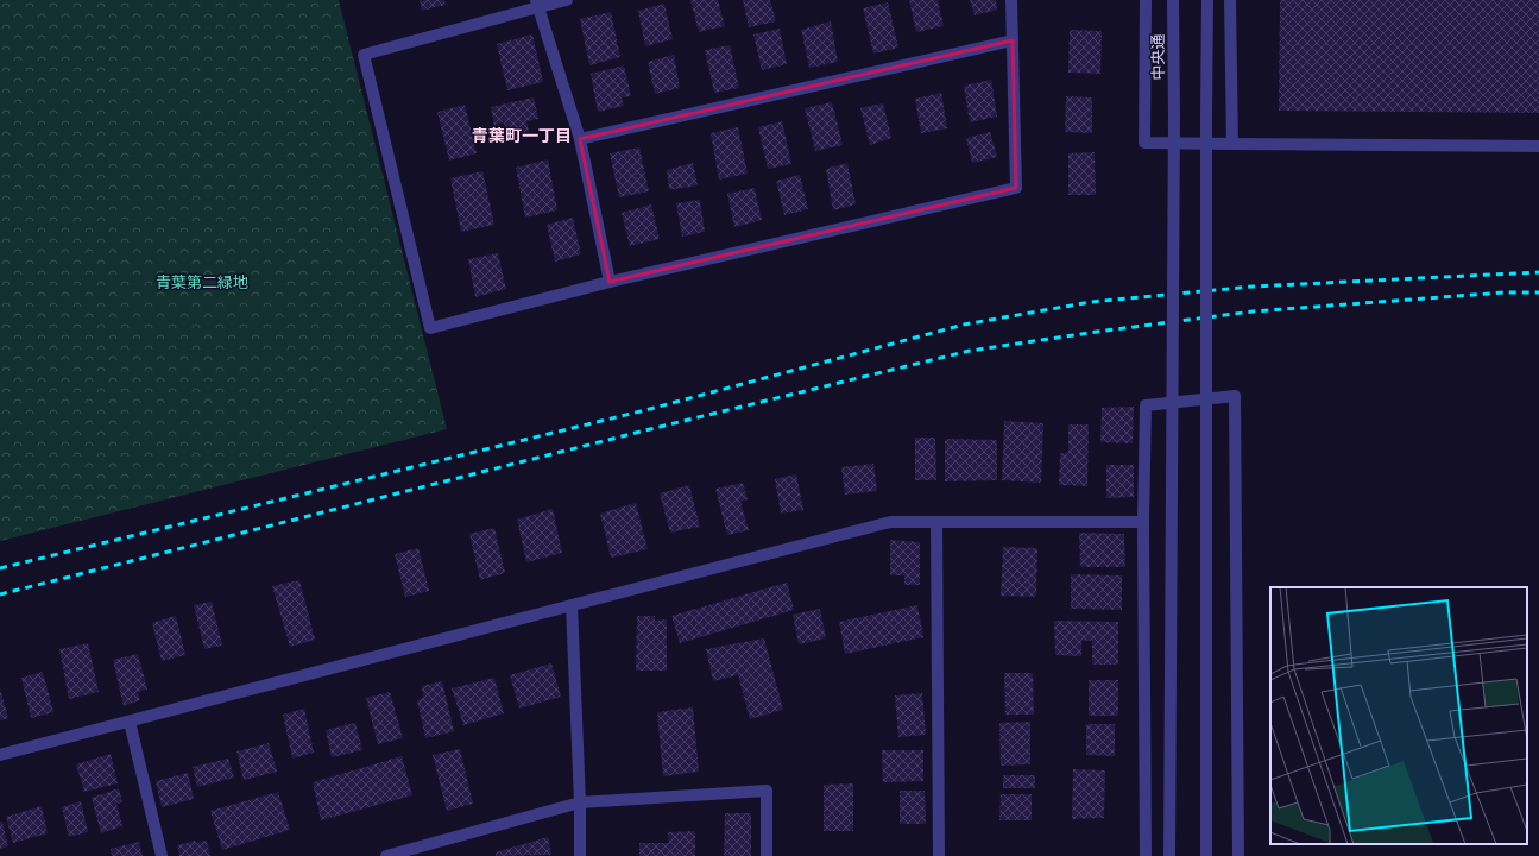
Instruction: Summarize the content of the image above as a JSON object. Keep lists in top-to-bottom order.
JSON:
{
  "streets": {
    "street": ["中央通"]
  },
  "districts": ["青葉町一丁目"],
  "parks": ["青葉第二緑地"]
}
